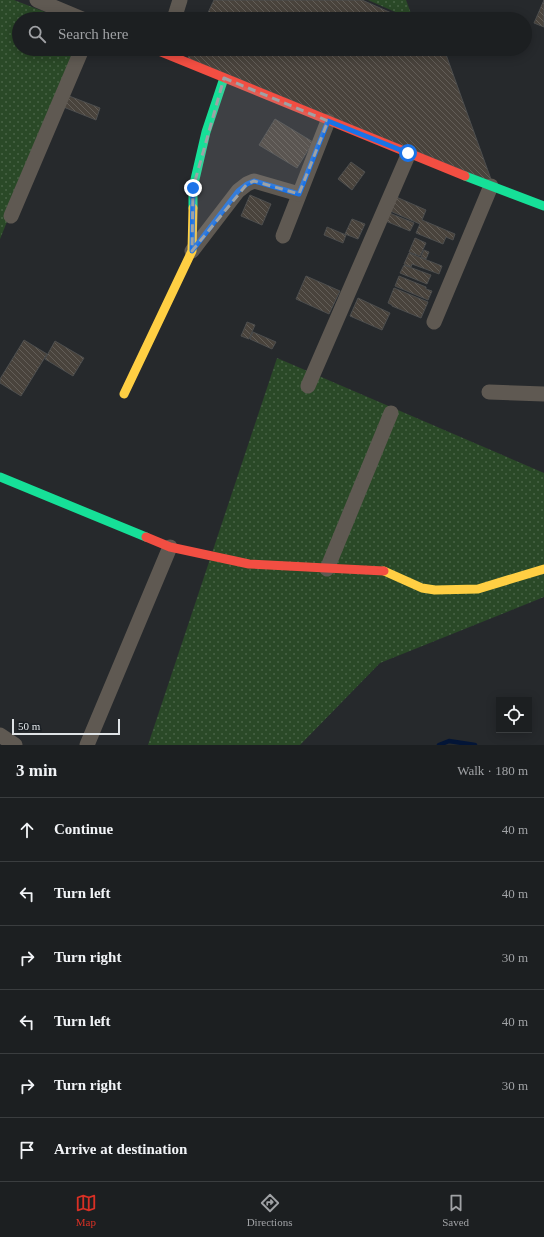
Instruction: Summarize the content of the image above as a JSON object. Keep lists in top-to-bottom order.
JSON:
{
  "scale_bar": "50 m",
  "page": {
    "search": "Search here",
    "scale": "50 m",
    "heading": ["3 min", "Walk · 180 m"],
    "list": [
      ["Continue", "40 m"],
      ["Turn left", "40 m"],
      ["Turn right", "30 m"],
      ["Turn left", "40 m"],
      ["Turn right", "30 m"],
      "Arrive at destination"
    ],
    "nav": ["Map", "Directions", "Saved"]
  }
}
